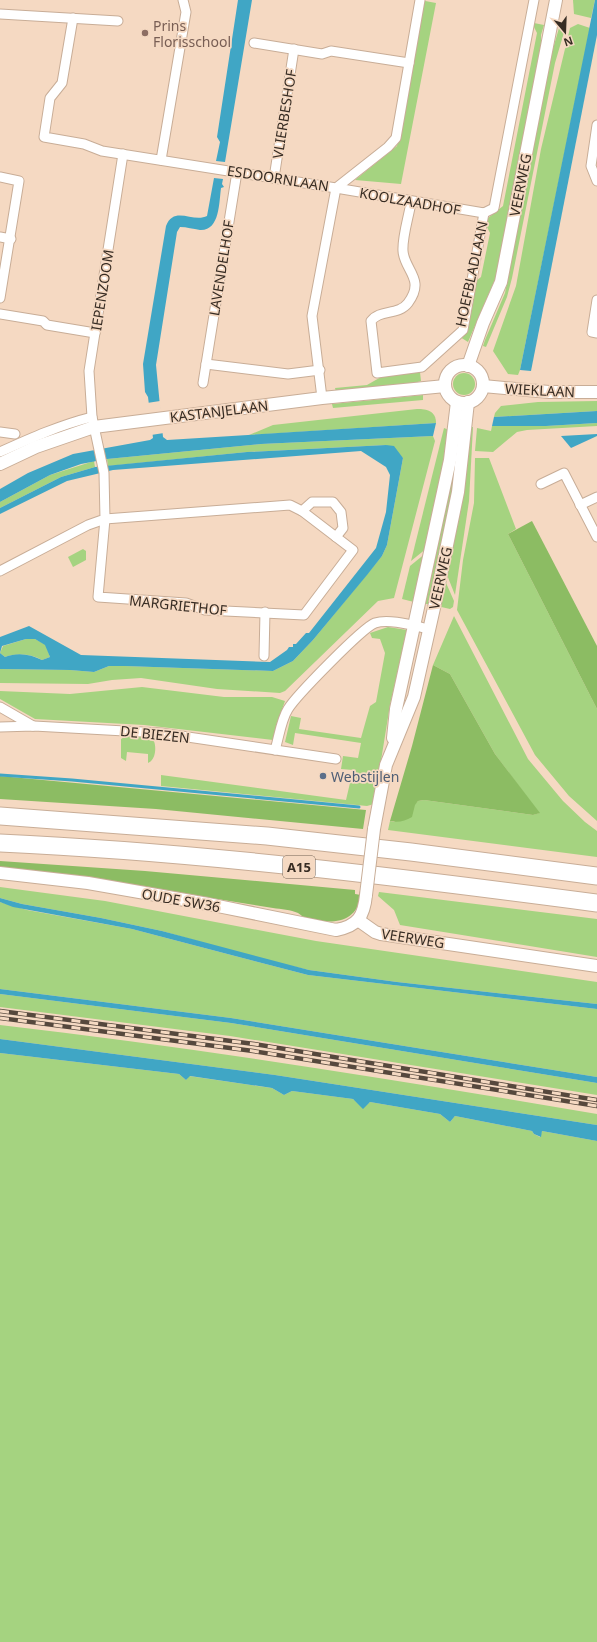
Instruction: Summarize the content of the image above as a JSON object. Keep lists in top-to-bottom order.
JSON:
{
  "streets": {
    "highway": ["A15"],
    "street": [
      "VLIERBESHOF",
      "ESDOORNLAAN",
      "VEERWEG",
      "KOOLZAADHOF",
      "LAVENDELHOF",
      "HOEFBLADLAAN",
      "IEPENZOOM",
      "WIEKLAAN",
      "KASTANJELAAN",
      "MARGRIETHOF",
      "DE BIEZEN",
      "OUDE SW36"
    ]
  },
  "crossings": [
    ["VLIERBESHOF", "ESDOORNLAAN"],
    ["ESDOORNLAAN", "KOOLZAADHOF"],
    ["ESDOORNLAAN", "LAVENDELHOF"],
    ["ESDOORNLAAN", "IEPENZOOM"],
    ["VEERWEG", "WIEKLAAN"],
    ["VEERWEG", "KASTANJELAAN"],
    ["VEERWEG", "OUDE SW36"],
    ["KOOLZAADHOF", "HOEFBLADLAAN"],
    ["IEPENZOOM", "KASTANJELAAN"],
    ["IEPENZOOM", "MARGRIETHOF"],
    ["WIEKLAAN", "KASTANJELAAN"],
    ["KASTANJELAAN", "MARGRIETHOF"]
  ],
  "places": ["Prins Florisschool", "Webstijlen"],
  "north": "bottom"
}
